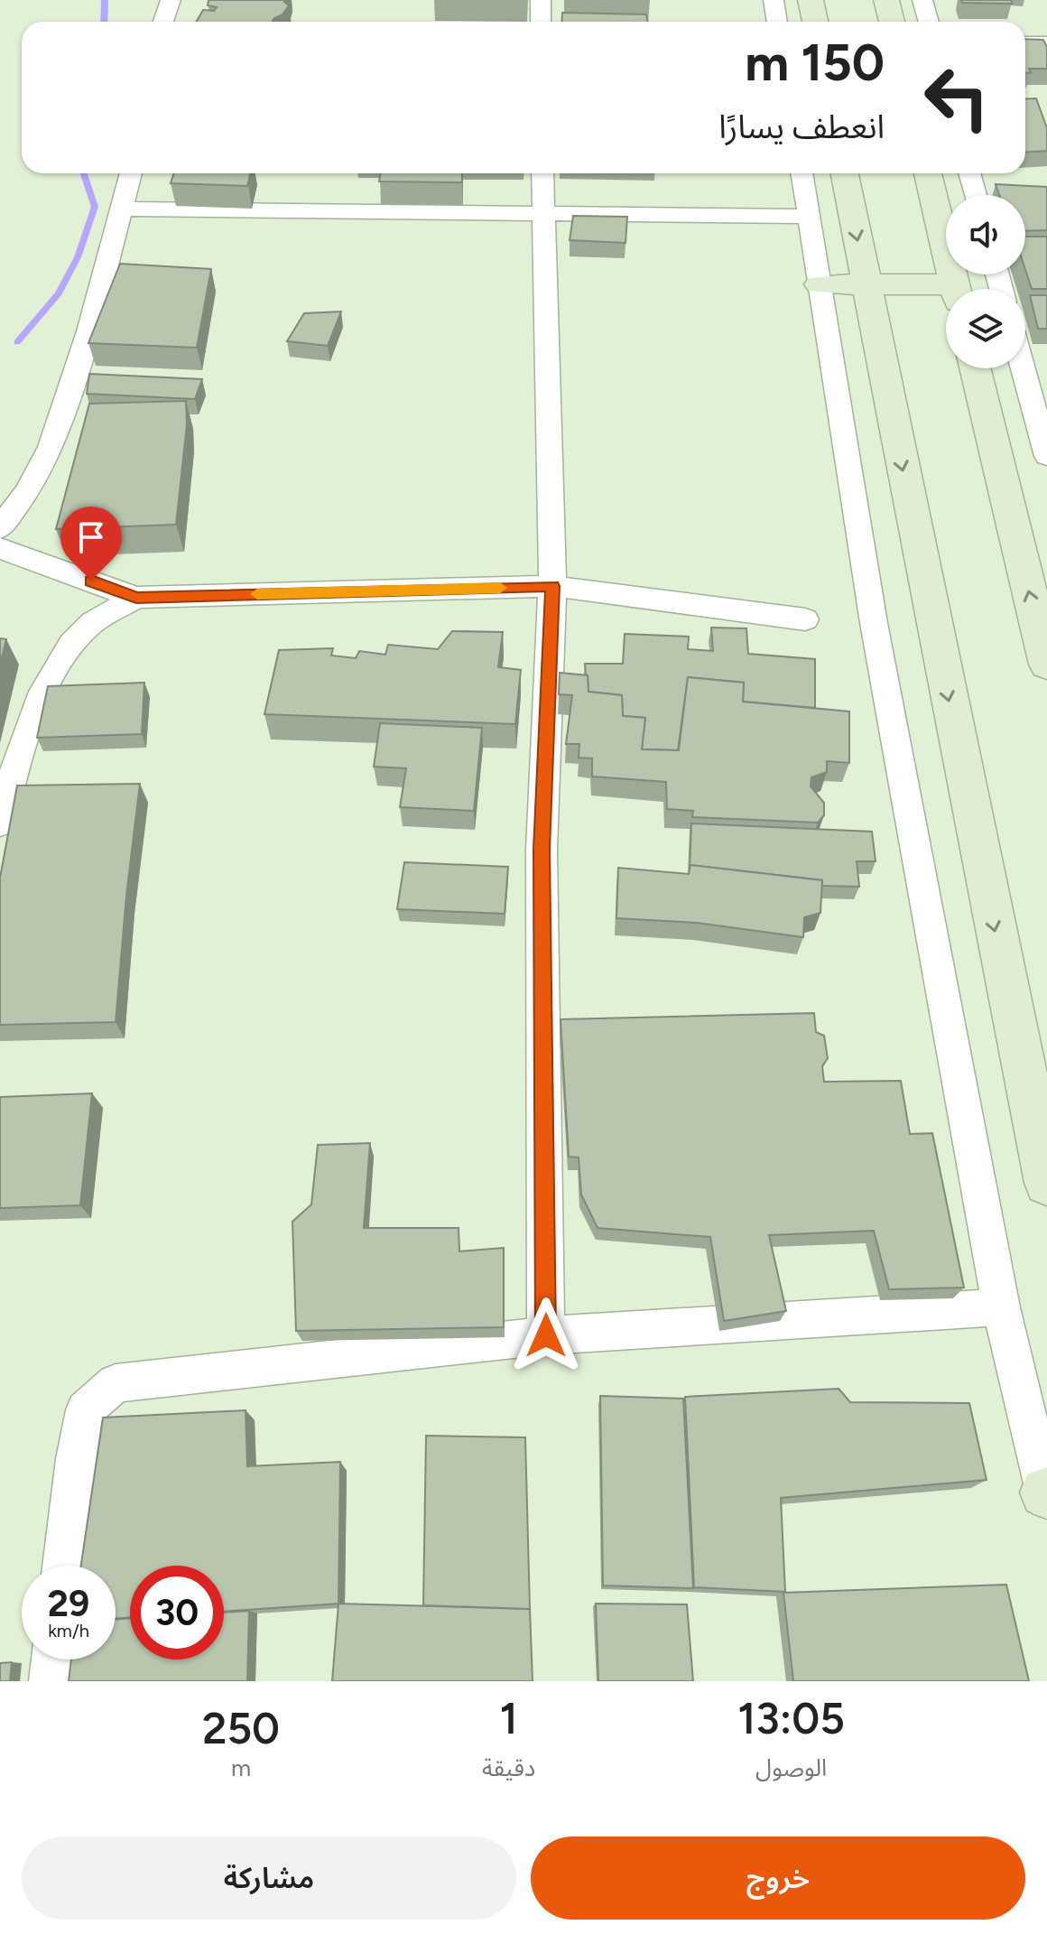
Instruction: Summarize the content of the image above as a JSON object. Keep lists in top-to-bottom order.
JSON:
{
  "page": {
    "turn": ["150 m", "انعطف يسارًا"],
    "speed": "29 km/h",
    "limit": "30",
    "eta": [
      "13:05",
      "الوصول",
      "1",
      "دقيقة",
      "250",
      "m"
    ],
    "buttons": ["خروج", "مشاركة"]
  }
}
